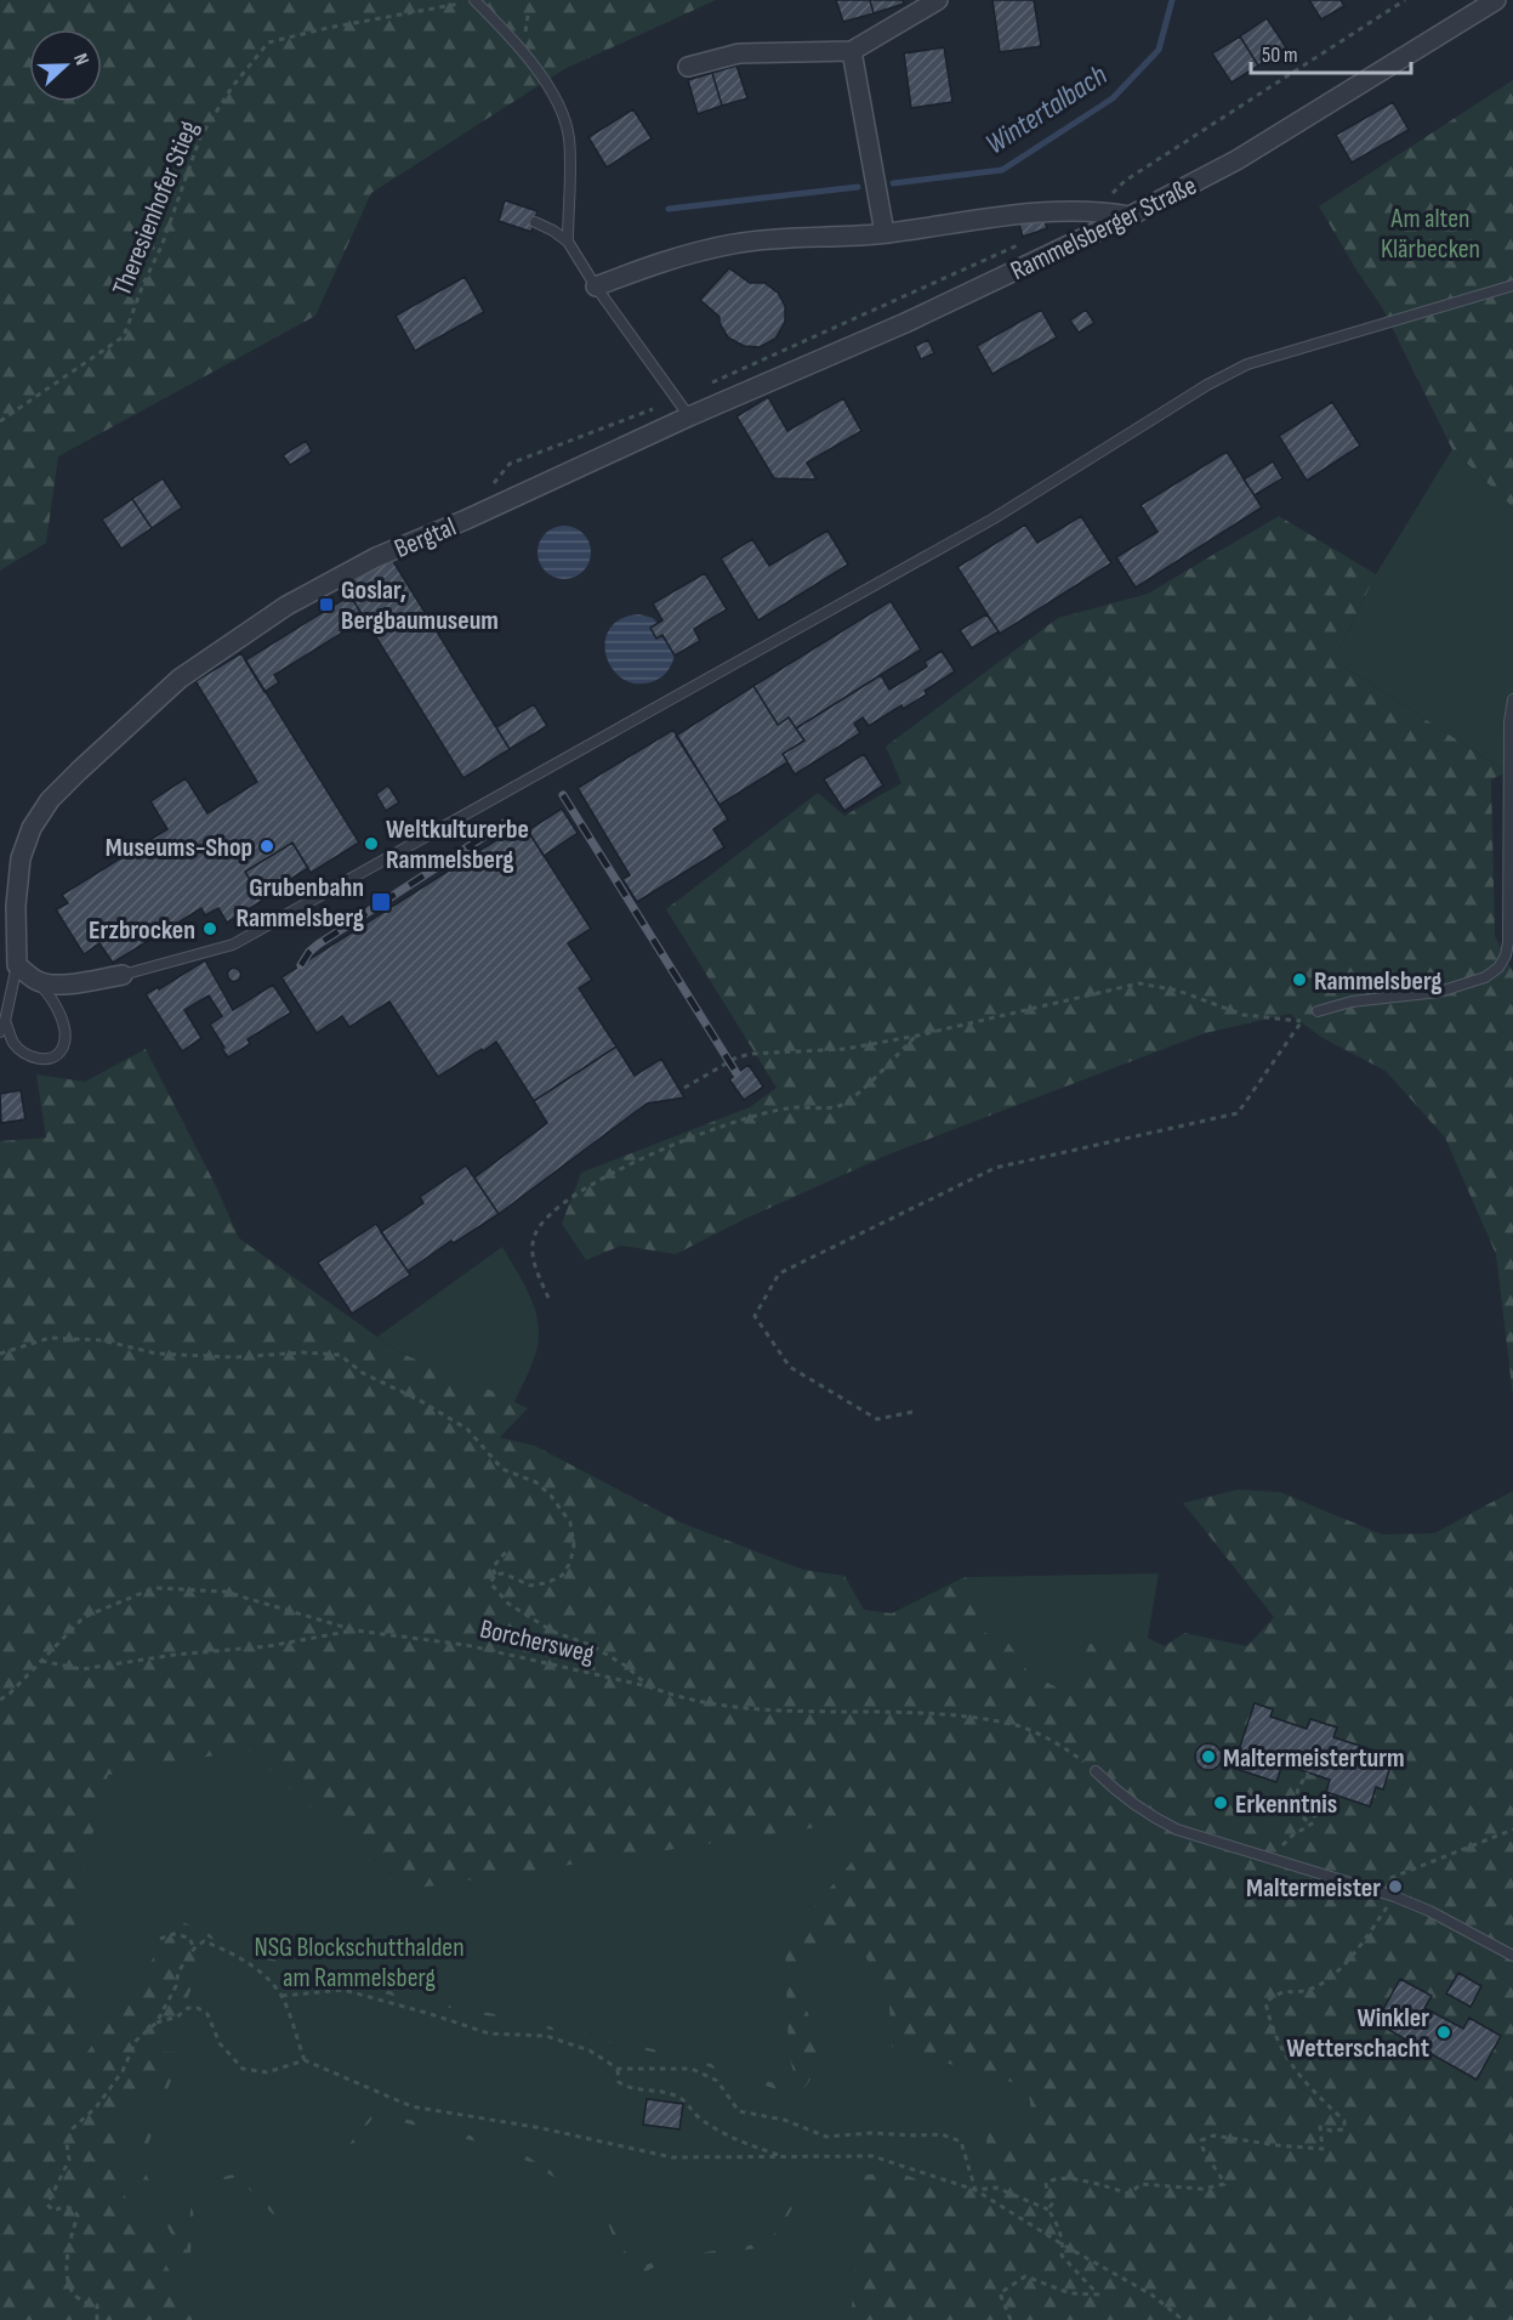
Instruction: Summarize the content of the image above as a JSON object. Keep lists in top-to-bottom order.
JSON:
{
  "streets": {
    "street": ["Rammelsberger Straße", "Bergtal"],
    "path": ["Theresienhofer Stieg", "Borchersweg"]
  },
  "crossings": [
    ["Rammelsberger Straße", "Bergtal"]
  ],
  "water": ["Wintertalbach"],
  "parks": ["Am alten Klärbecken", "NSG Blockschutthalden am Rammelsberg"],
  "places": {
    "transit": ["Goslar, Bergbaumuseum", "Grubenbahn Rammelsberg"],
    "other": [
      "Weltkulturerbe Rammelsberg",
      "Museums-Shop",
      "Erzbrocken",
      "Rammelsberg",
      "Maltermeisterturm",
      "Erkenntnis",
      "Maltermeister",
      "Winkler Wetterschacht"
    ]
  },
  "scale_bar": "50 m",
  "north": "right"
}
